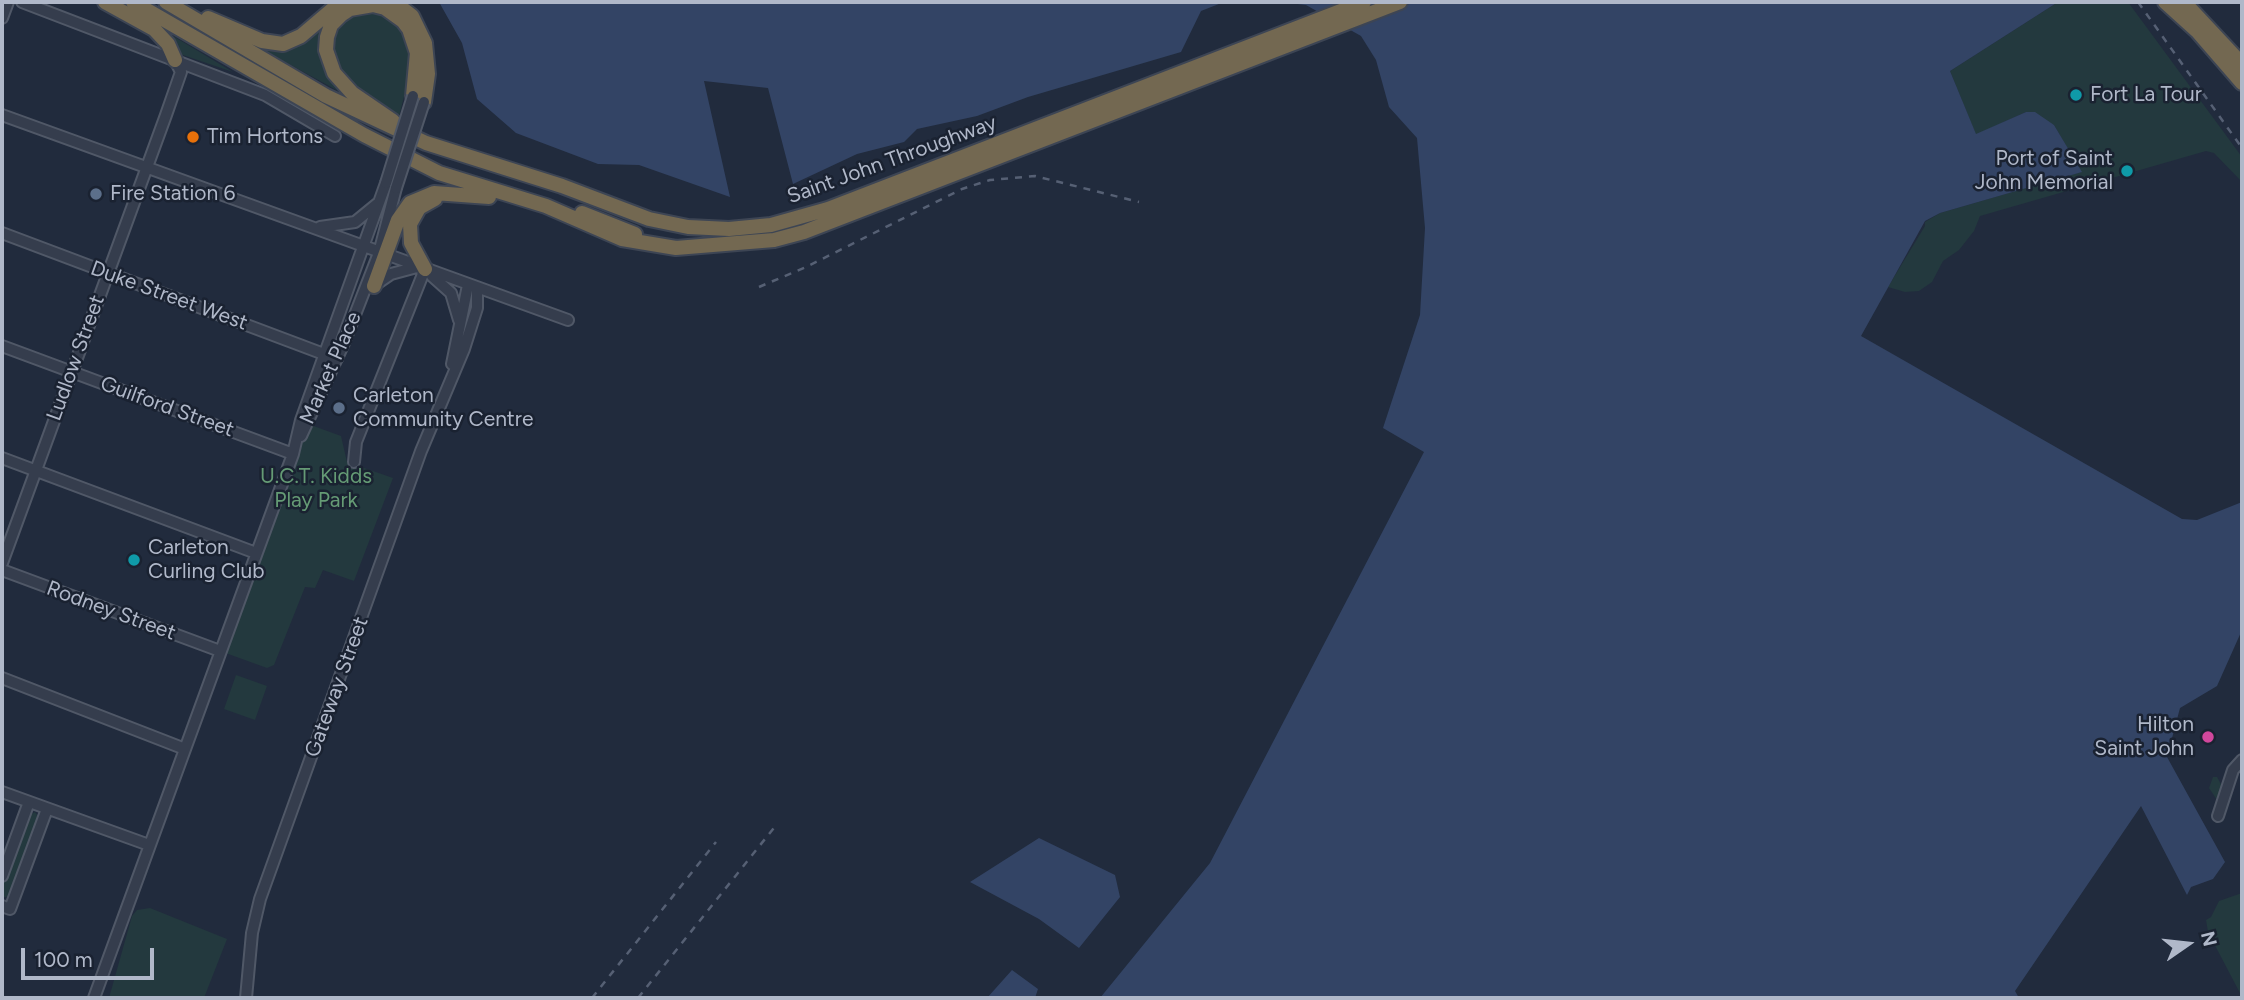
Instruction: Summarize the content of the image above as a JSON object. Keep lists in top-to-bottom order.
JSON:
{
  "streets": {
    "highway": ["Saint John Throughway"],
    "street": [
      "Duke Street West",
      "Ludlow Street",
      "Market Place",
      "Guilford Street",
      "Rodney Street",
      "Gateway Street"
    ]
  },
  "crossings": [
    ["Duke Street West", "Ludlow Street"],
    ["Duke Street West", "Market Place"],
    ["Ludlow Street", "Guilford Street"],
    ["Market Place", "Guilford Street"]
  ],
  "parks": ["U.C.T. Kidds Play Park"],
  "places": [
    "Fort La Tour",
    "Tim Hortons",
    "Port of Saint John Memorial",
    "Fire Station 6",
    "Carleton Community Centre",
    "Carleton Curling Club",
    "Hilton Saint John"
  ],
  "scale_bar": "100 m",
  "north": "right"
}
